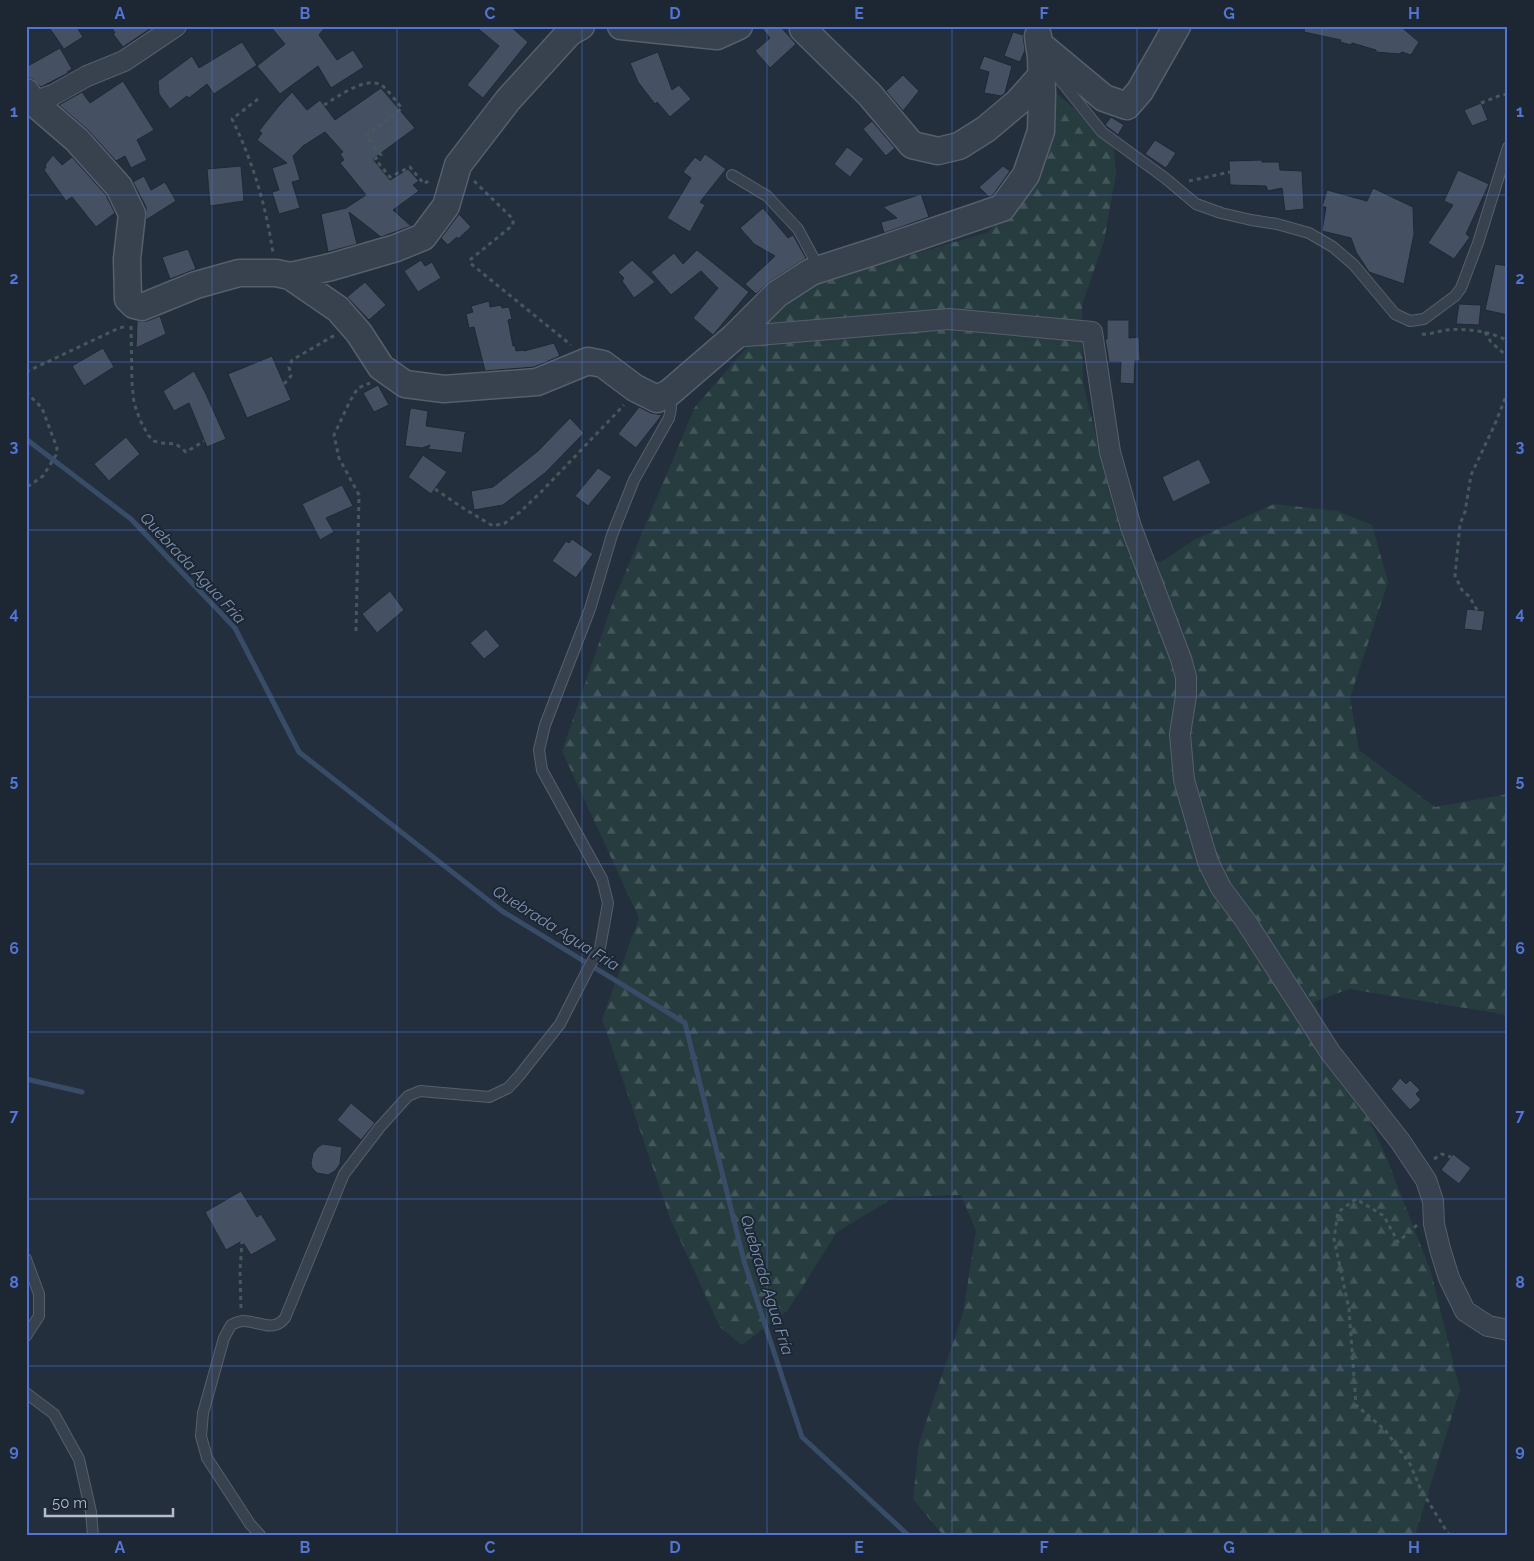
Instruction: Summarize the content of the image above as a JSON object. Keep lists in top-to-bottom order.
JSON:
{
  "water": ["Quebrada Agua Fría"],
  "scale_bar": "50 m",
  "grid": {
    "columns": [
      "A",
      "B",
      "C",
      "D",
      "E",
      "F",
      "G",
      "H"
    ],
    "rows": [
      "1",
      "2",
      "3",
      "4",
      "5",
      "6",
      "7",
      "8",
      "9"
    ]
  }
}
